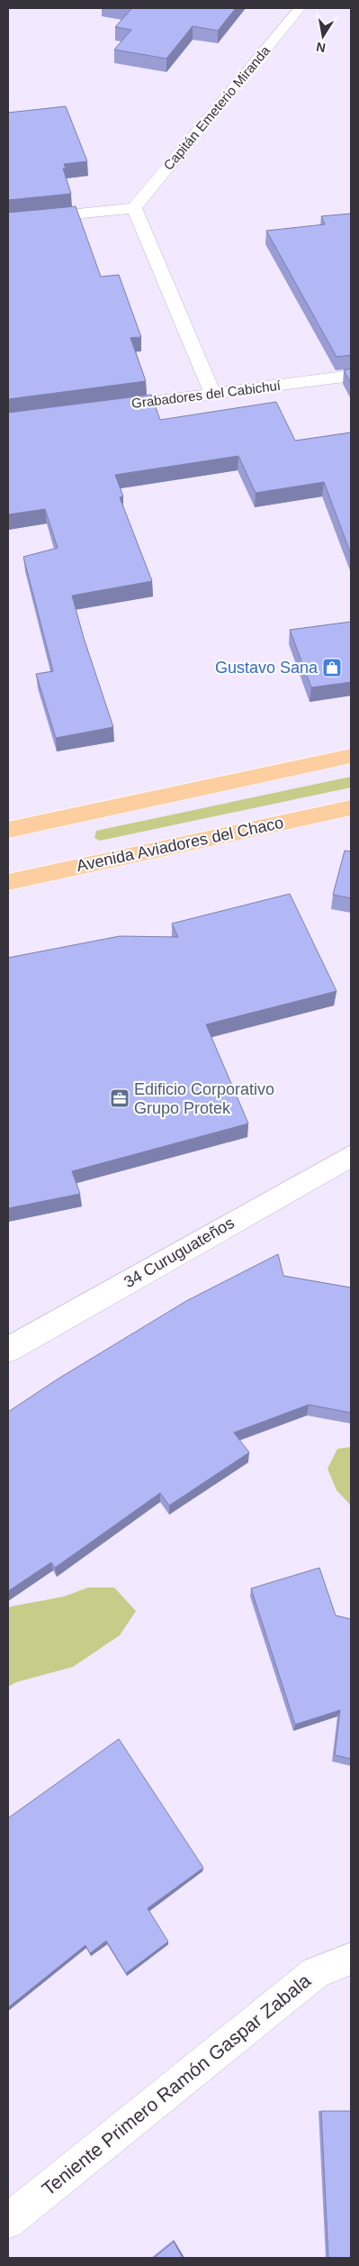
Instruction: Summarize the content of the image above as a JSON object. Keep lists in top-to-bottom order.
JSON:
{
  "streets": {
    "highway": ["Avenida Aviadores del Chaco"],
    "street": [
      "Capitán Emeterio Miranda",
      "Grabadores del Cabichuí",
      "34 Curuguateños",
      "Teniente Primero Ramón Gaspar Zabala"
    ]
  },
  "places": {
    "shop": ["Gustavo Sana"],
    "office": ["Edificio Corporativo Grupo Protek"]
  },
  "north": "bottom"
}
